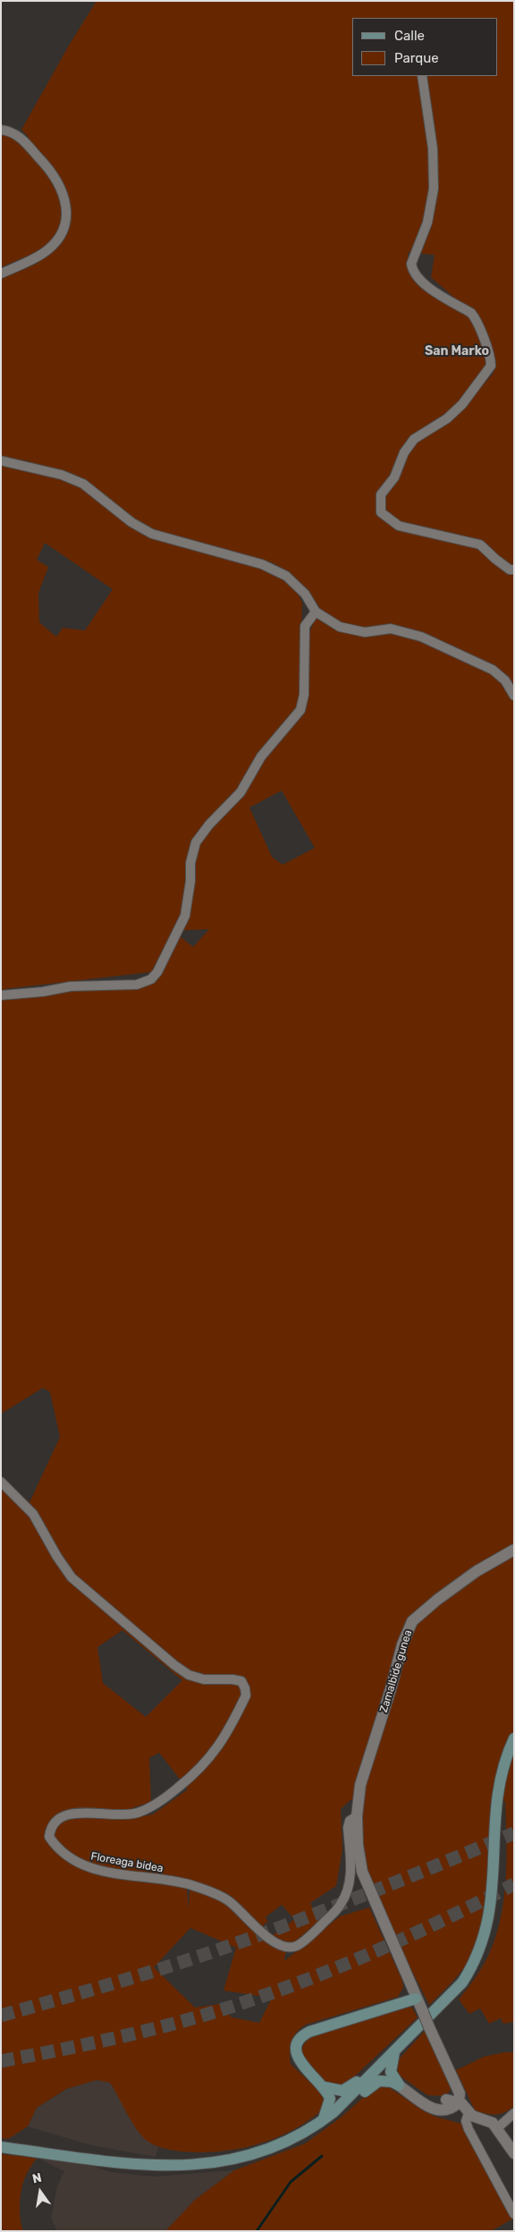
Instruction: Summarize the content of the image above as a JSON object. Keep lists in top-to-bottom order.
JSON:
{
  "streets": {
    "street": ["Zamalbide gunea", "Floreaga bidea"]
  },
  "crossings": [
    ["Zamalbide gunea", "Floreaga bidea"]
  ],
  "districts": ["San Marko"],
  "legend": ["Calle", "Parque"],
  "north": "top"
}
